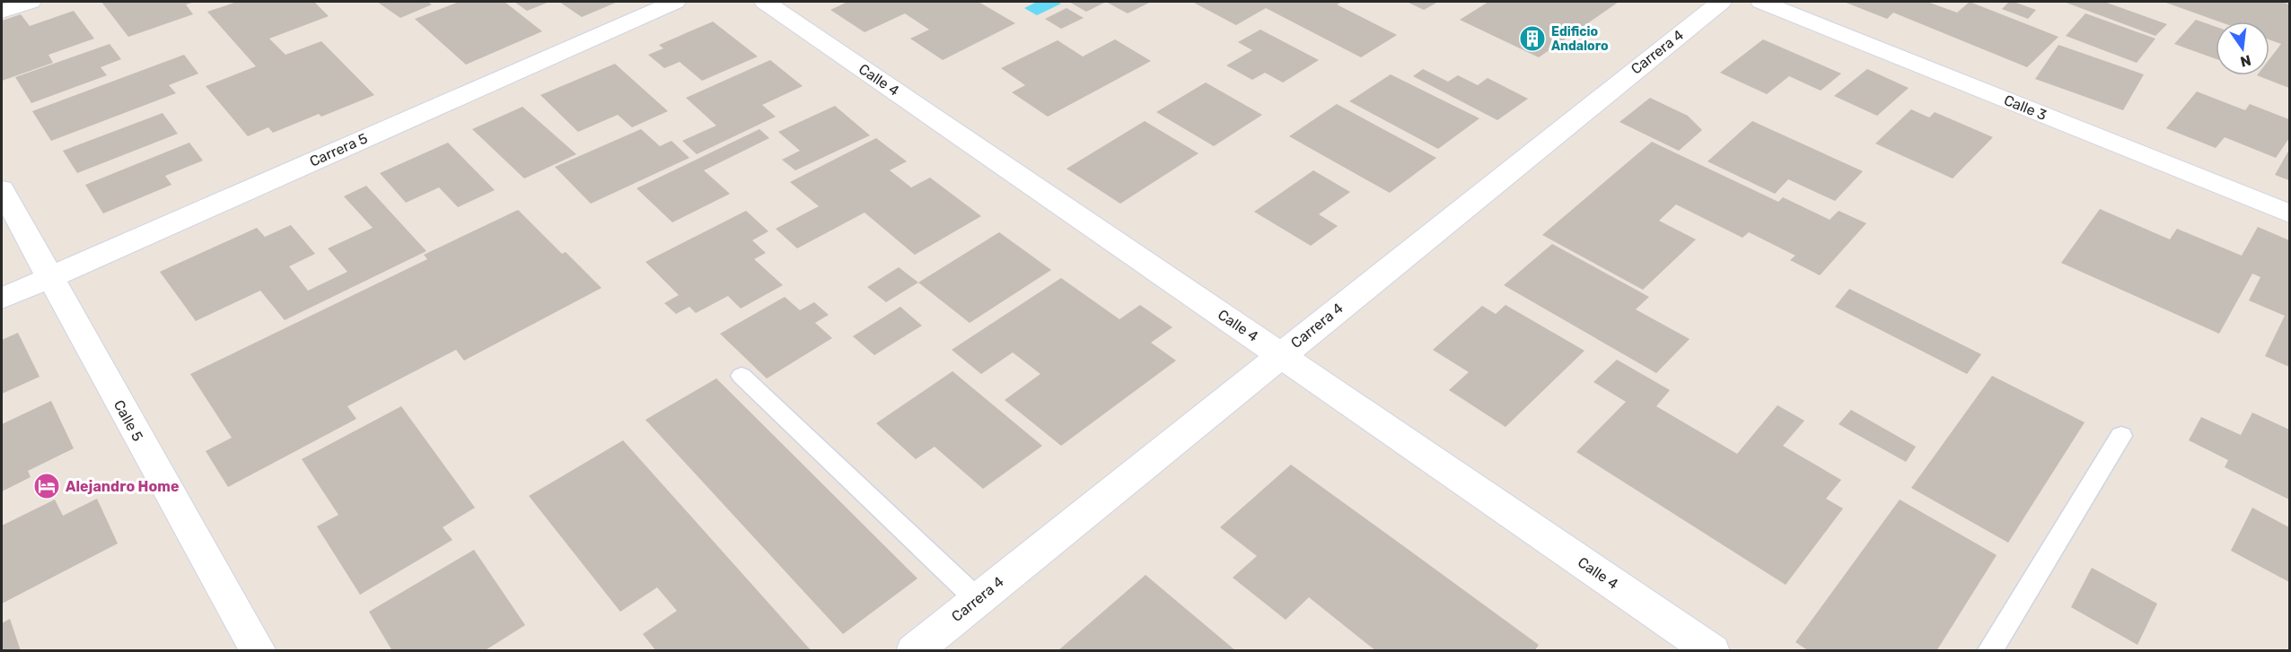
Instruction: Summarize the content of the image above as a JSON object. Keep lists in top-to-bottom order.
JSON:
{
  "streets": {
    "street": [
      "Carrera 4",
      "Calle 4",
      "Calle 3",
      "Carrera 5",
      "Calle 5"
    ]
  },
  "crossings": [
    ["Carrera 4", "Calle 4"],
    ["Carrera 5", "Calle 5"]
  ],
  "places": {
    "building": ["Edificio Andaloro"],
    "hotel": ["Alejandro Home"]
  },
  "north": "bottom"
}
